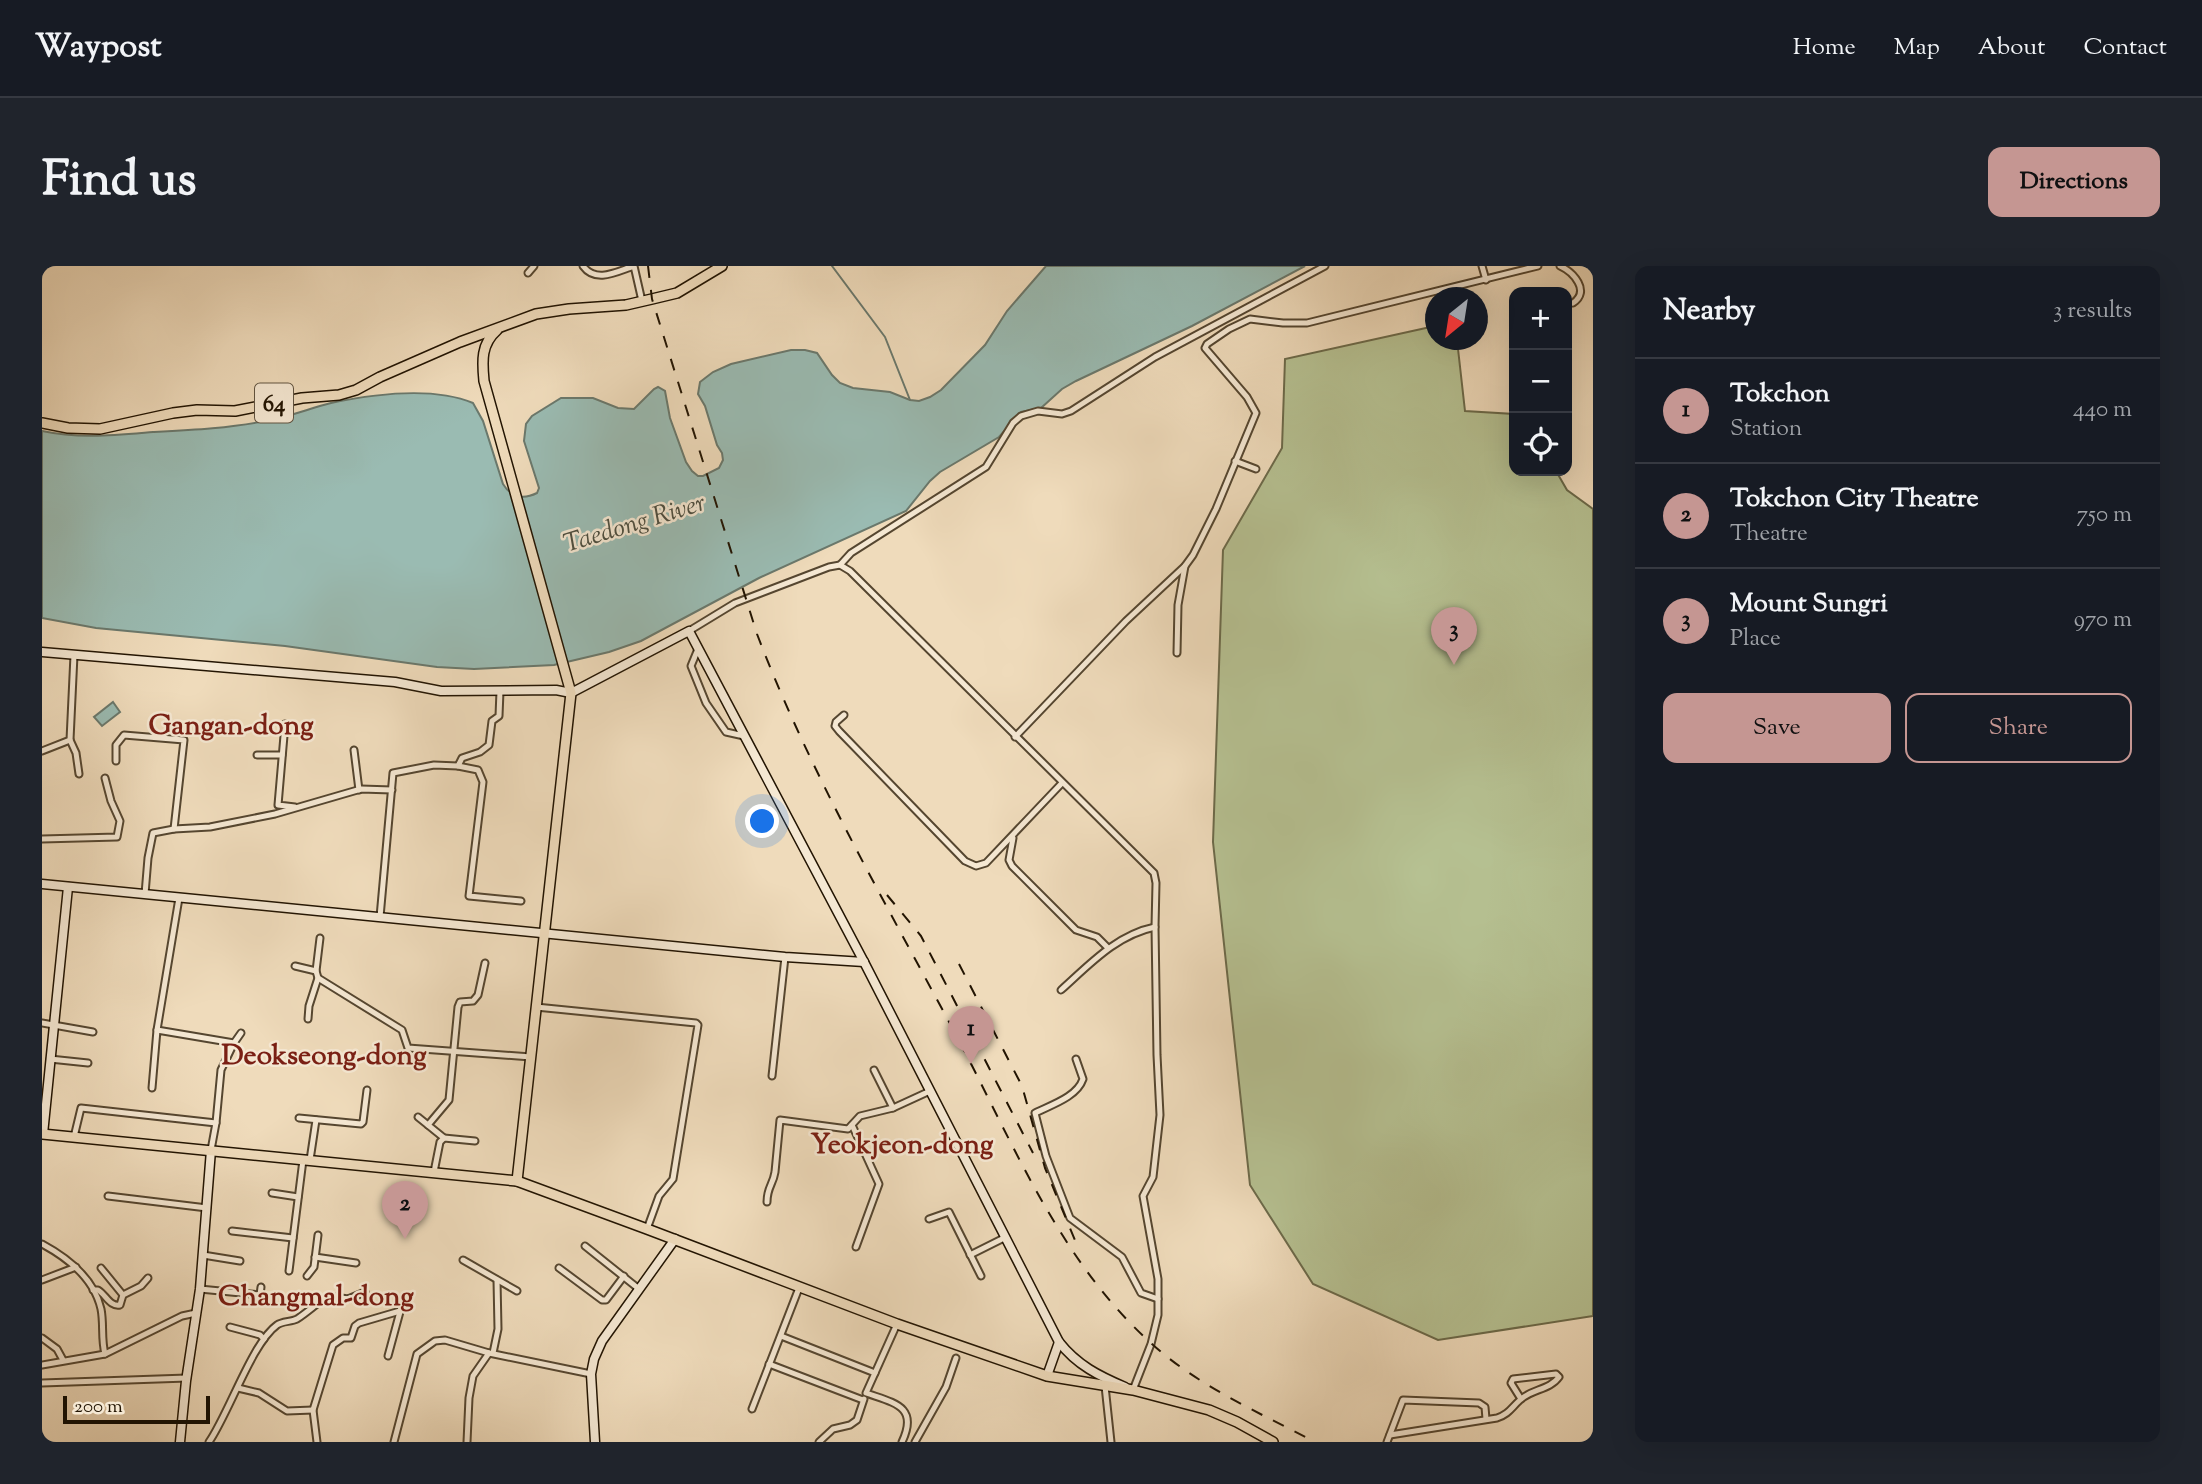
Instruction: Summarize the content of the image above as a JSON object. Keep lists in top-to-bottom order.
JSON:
{
  "streets": {
    "main road": ["64"]
  },
  "districts": [
    "Gangan-dong",
    "Deokseong-dong",
    "Yeokjeon-dong",
    "Changmal-dong"
  ],
  "water": ["Taedong River"],
  "scale_bar": "200 m",
  "north": "bottom left",
  "page": {
    "header": "Waypost",
    "nav": [
      "Home",
      "Map",
      "About",
      "Contact"
    ],
    "title": "Find us",
    "buttons": [
      "Directions",
      ["Save", "Share"]
    ],
    "heading": ["Nearby", "3 results"],
    "map_buttons": ["+", "−"],
    "list": [
      {
        "mark": "1",
        "name": "Tokchon",
        "note": "Station",
        "value": "440 m"
      },
      {
        "mark": "2",
        "name": "Tokchon City Theatre",
        "note": "Theatre",
        "value": "750 m"
      },
      {
        "mark": "3",
        "name": "Mount Sungri",
        "note": "Place",
        "value": "970 m"
      }
    ],
    "pins": ["3", "1", "2"],
    "scale": "200 m"
  }
}
